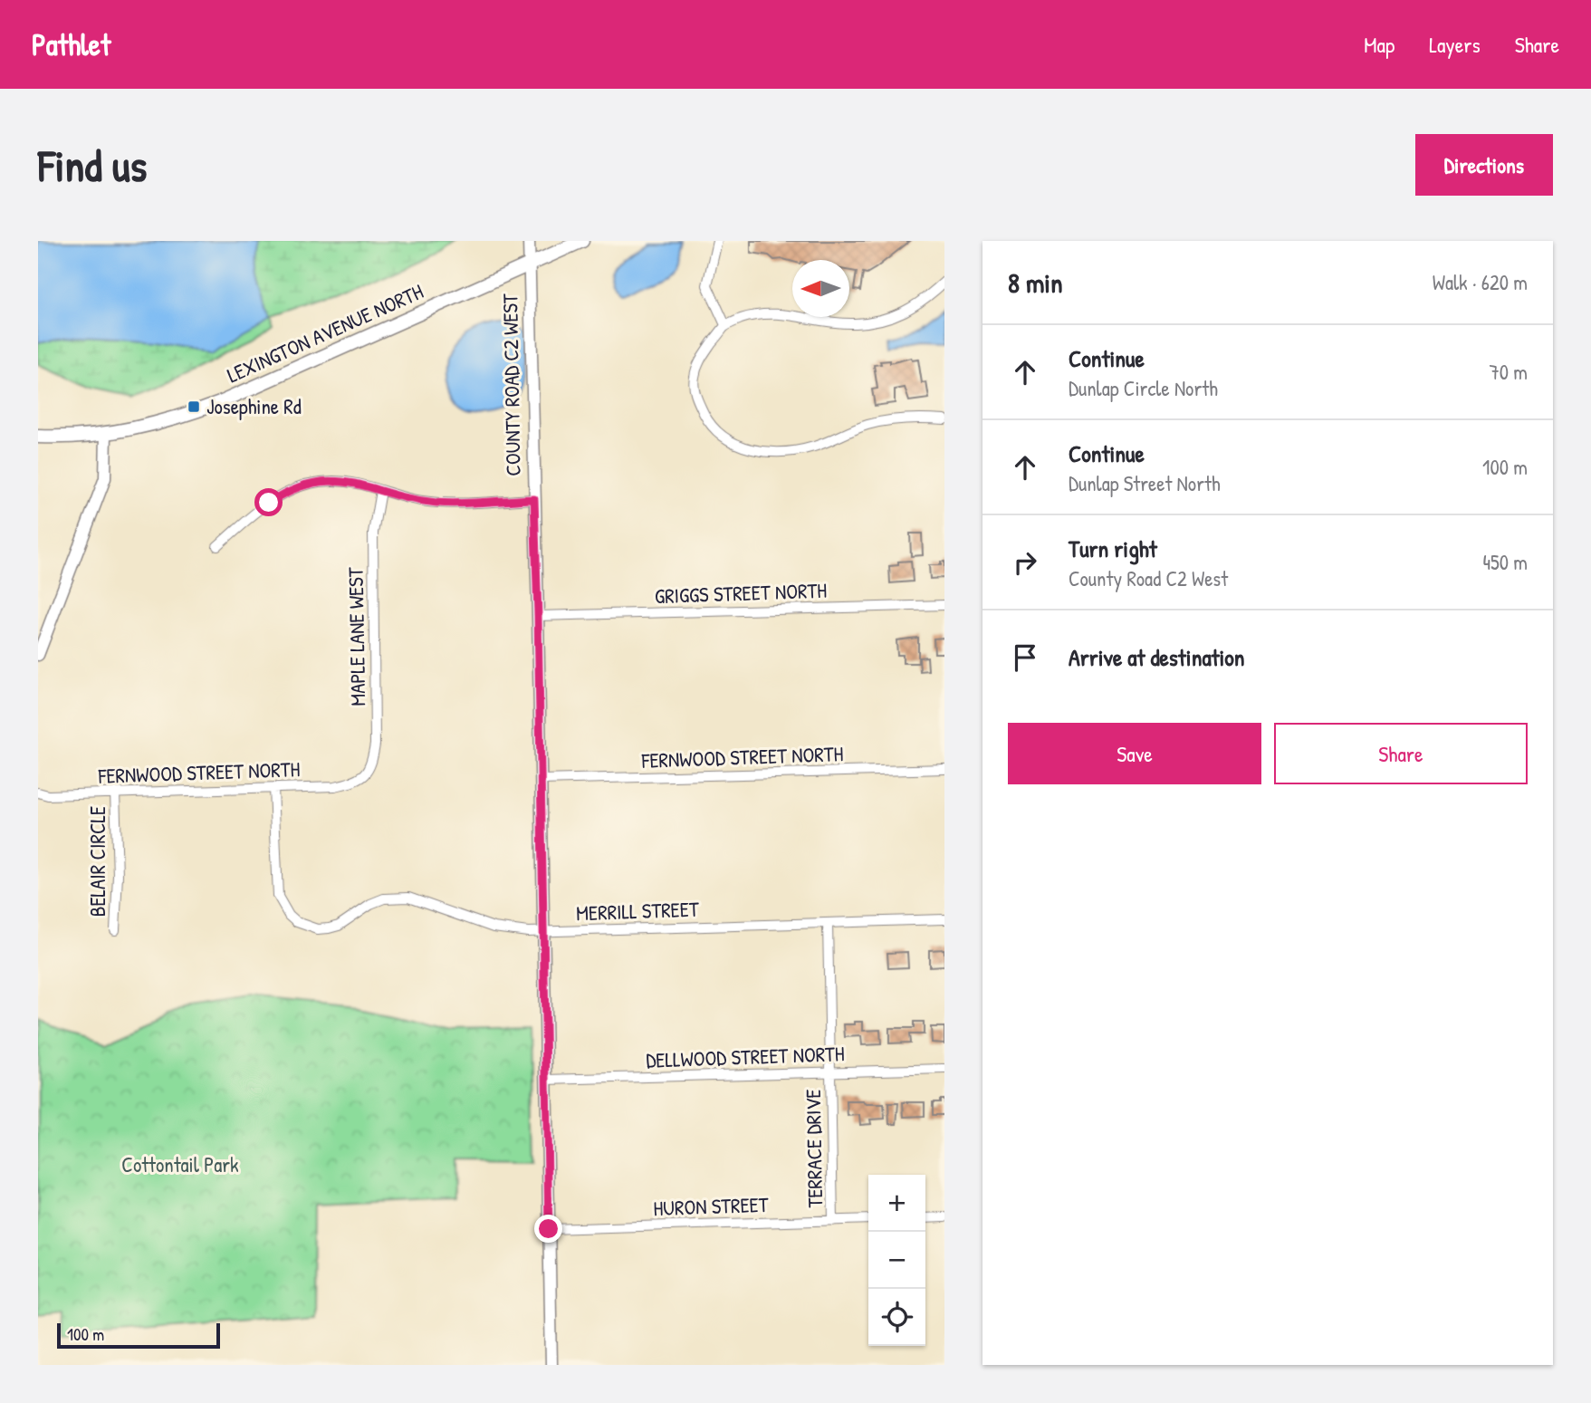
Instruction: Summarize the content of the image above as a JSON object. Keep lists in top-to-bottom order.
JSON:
{
  "streets": {
    "main road": ["LEXINGTON AVENUE NORTH"],
    "street": [
      "COUNTY ROAD C2 WEST",
      "GRIGGS STREET NORTH",
      "MAPLE LANE WEST",
      "FERNWOOD STREET NORTH",
      "BELAIR CIRCLE",
      "MERRILL STREET",
      "DELLWOOD STREET NORTH",
      "TERRACE DRIVE",
      "HURON STREET"
    ]
  },
  "crossings": [
    ["LEXINGTON AVENUE NORTH", "COUNTY ROAD C2 WEST"],
    ["COUNTY ROAD C2 WEST", "GRIGGS STREET NORTH"],
    ["COUNTY ROAD C2 WEST", "FERNWOOD STREET NORTH"],
    ["COUNTY ROAD C2 WEST", "MERRILL STREET"],
    ["COUNTY ROAD C2 WEST", "DELLWOOD STREET NORTH"],
    ["COUNTY ROAD C2 WEST", "HURON STREET"],
    ["MAPLE LANE WEST", "FERNWOOD STREET NORTH"],
    ["FERNWOOD STREET NORTH", "BELAIR CIRCLE"],
    ["FERNWOOD STREET NORTH", "MERRILL STREET"],
    ["MERRILL STREET", "TERRACE DRIVE"],
    ["DELLWOOD STREET NORTH", "TERRACE DRIVE"],
    ["TERRACE DRIVE", "HURON STREET"]
  ],
  "parks": ["Cottontail Park"],
  "places": {
    "transit": ["Josephine Rd"]
  },
  "scale_bar": "100 m",
  "north": "left",
  "page": {
    "header": "Pathlet",
    "nav": ["Map", "Layers", "Share"],
    "buttons": [
      "Directions",
      ["Save", "Share"]
    ],
    "title": "Find us",
    "heading": ["8 min", "Walk · 620 m"],
    "list": [
      ["Continue", "Dunlap Circle North", "70 m"],
      ["Continue", "Dunlap Street North", "100 m"],
      ["Turn right", "County Road C2 West", "450 m"],
      "Arrive at destination"
    ],
    "map_buttons": ["+", "−"],
    "scale": "100 m"
  }
}
